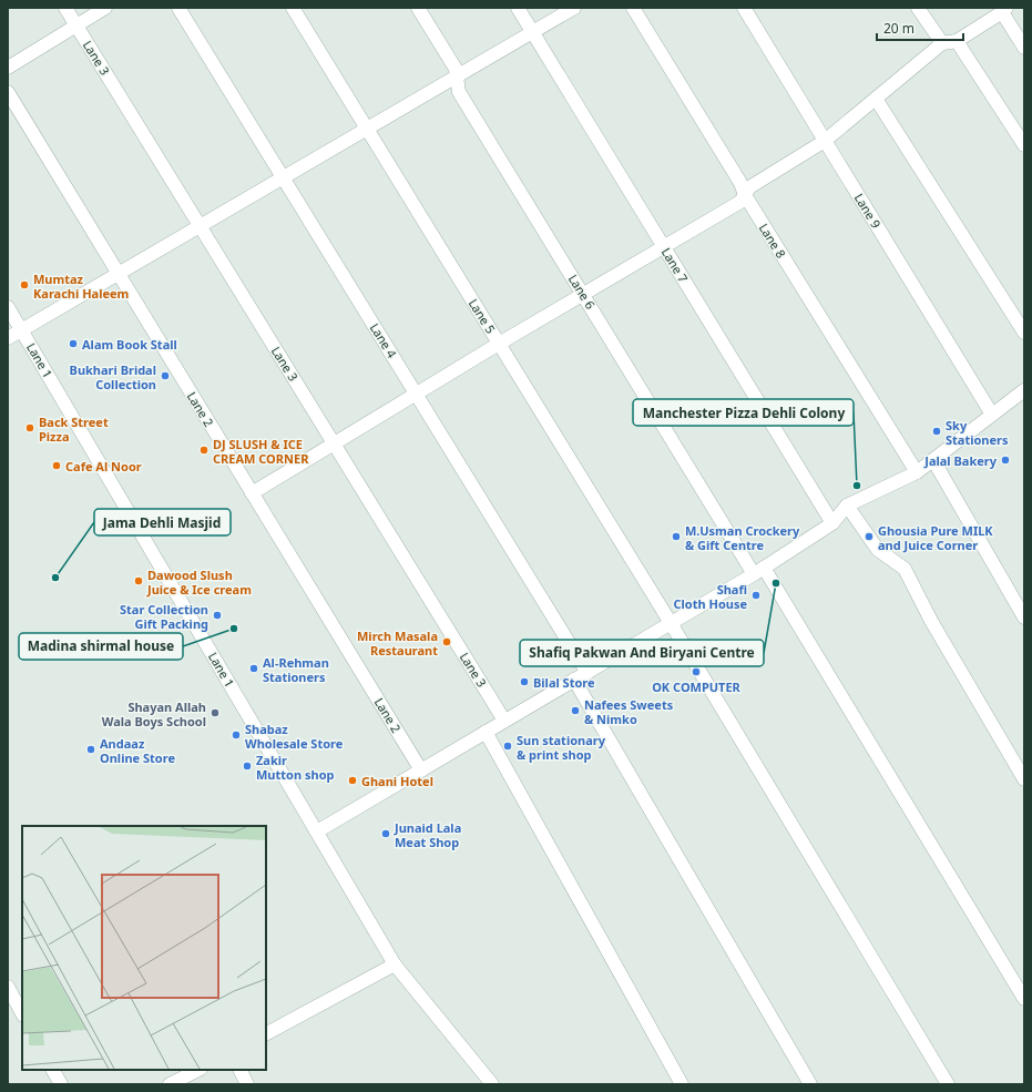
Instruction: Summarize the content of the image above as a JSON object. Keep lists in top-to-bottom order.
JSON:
{
  "streets": {
    "street": [
      "Lane 3",
      "Lane 9",
      "Lane 8",
      "Lane 7",
      "Lane 6",
      "Lane 5",
      "Lane 4",
      "Lane 1",
      "Lane 2"
    ]
  },
  "places": [
    "Mumtaz Karachi Haleem",
    "Alam Book Stall",
    "Bukhari Bridal Collection",
    "Back Street Pizza",
    "Sky Stationers",
    "DJ SLUSH & ICE CREAM CORNER",
    "Jalal Bakery",
    "Cafe Al Noor",
    "Manchester Pizza Dehli Colony",
    "M.Usman Crockery & Gift Centre",
    "Ghousia Pure MILK and Juice Corner",
    "Jama Dehli Masjid",
    "Dawood Slush Juice & Ice cream",
    "Shafiq Pakwan And Biryani Centre",
    "Shafi Cloth House",
    "Star Collection Gift Packing",
    "Madina shirmal house",
    "Mirch Masala Restaurant",
    "Al-Rehman Stationers",
    "OK COMPUTER",
    "Bilal Store",
    "Nafees Sweets & Nimko",
    "Shayan Allah Wala Boys School",
    "Shabaz Wholesale Store",
    "Sun stationary & print shop",
    "Andaaz Online Store",
    "Zakir Mutton shop",
    "Ghani Hotel",
    "Junaid Lala Meat Shop"
  ],
  "scale_bar": "20 m"
}
